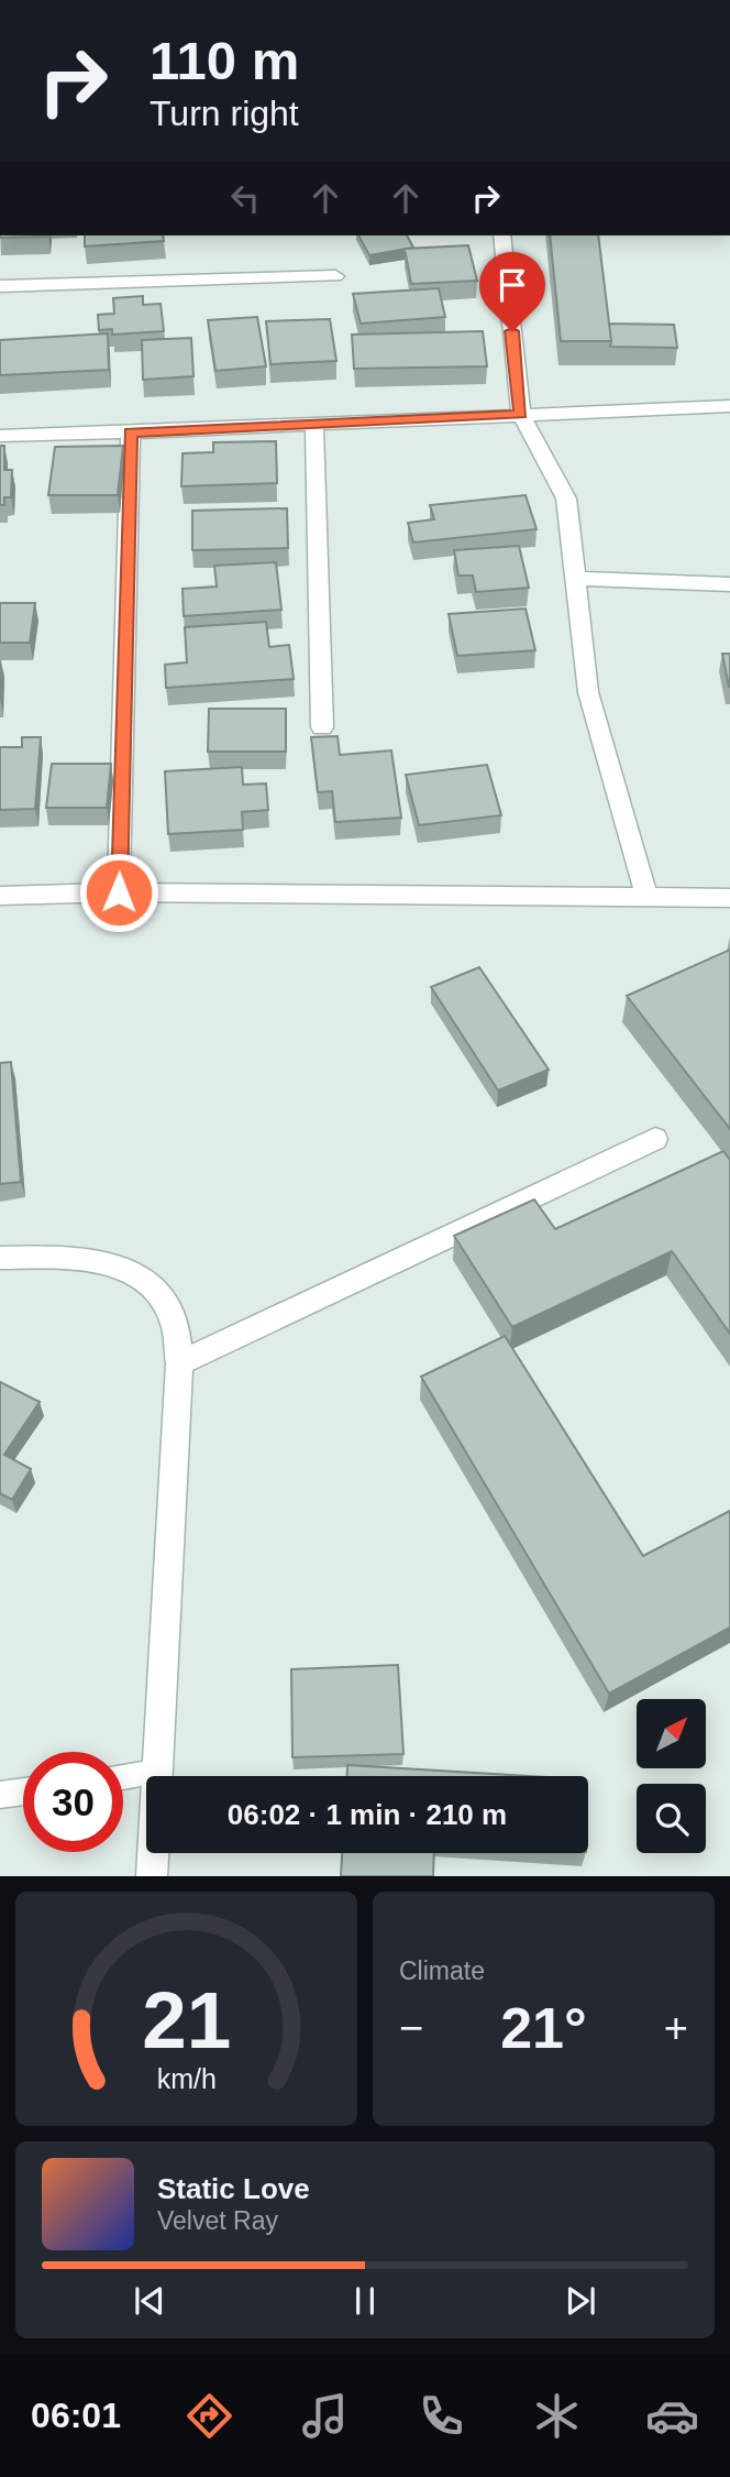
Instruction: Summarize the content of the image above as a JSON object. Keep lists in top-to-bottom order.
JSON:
{
  "north": "top right",
  "page": {
    "turn": ["110 m", "Turn right"],
    "limit": "30",
    "trip": "06:02 · 1 min · 210 m",
    "tile": "Climate",
    "heat": ["−", "21°", "+"],
    "song": ["Static Love", "Velvet Ray"],
    "tabs": "06:01",
    "gauge": ["21", "km/h"]
  }
}
